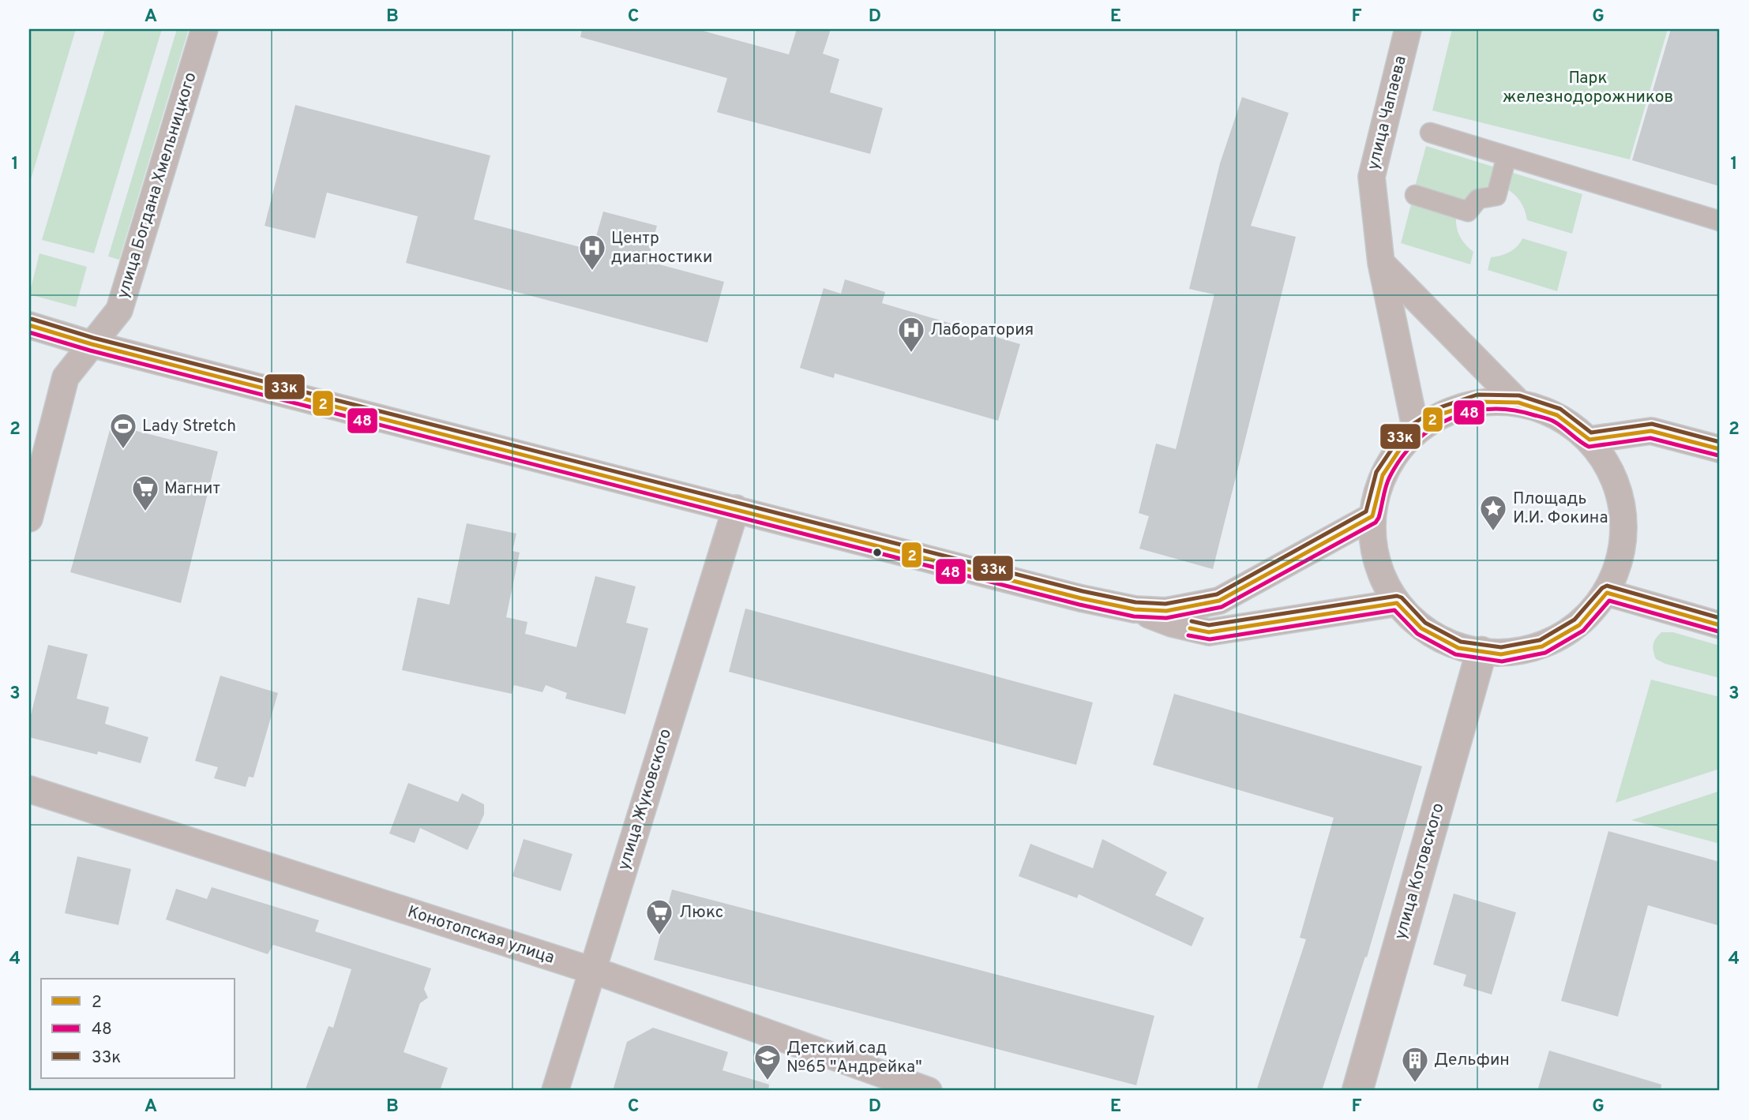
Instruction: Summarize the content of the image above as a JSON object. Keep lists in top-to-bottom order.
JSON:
{
  "streets": {
    "street": [
      "улица Чапаева",
      "улица Богдана Хмельницкого",
      "улица Жуковского",
      "улица Котовского",
      "Конотопская улица"
    ]
  },
  "crossings": [
    ["улица Жуковского", "Конотопская улица"]
  ],
  "parks": ["Парк железнодорожников"],
  "places": {
    "hospital": ["Центр диагностики", "Лаборатория"],
    "sports": ["Lady Stretch"],
    "supermarket": ["Магнит", "Люкс"],
    "place": ["Площадь И.И. Фокина"],
    "school or university": ["Детский сад №65 \"Андрейка\""],
    "building": ["Дельфин"]
  },
  "lines": ["transit line 33к", "transit line 2", "transit line 48"],
  "legend": ["2", "48", "33к"],
  "grid": {
    "columns": [
      "A",
      "B",
      "C",
      "D",
      "E",
      "F",
      "G"
    ],
    "rows": [
      "1",
      "2",
      "3",
      "4"
    ]
  }
}
